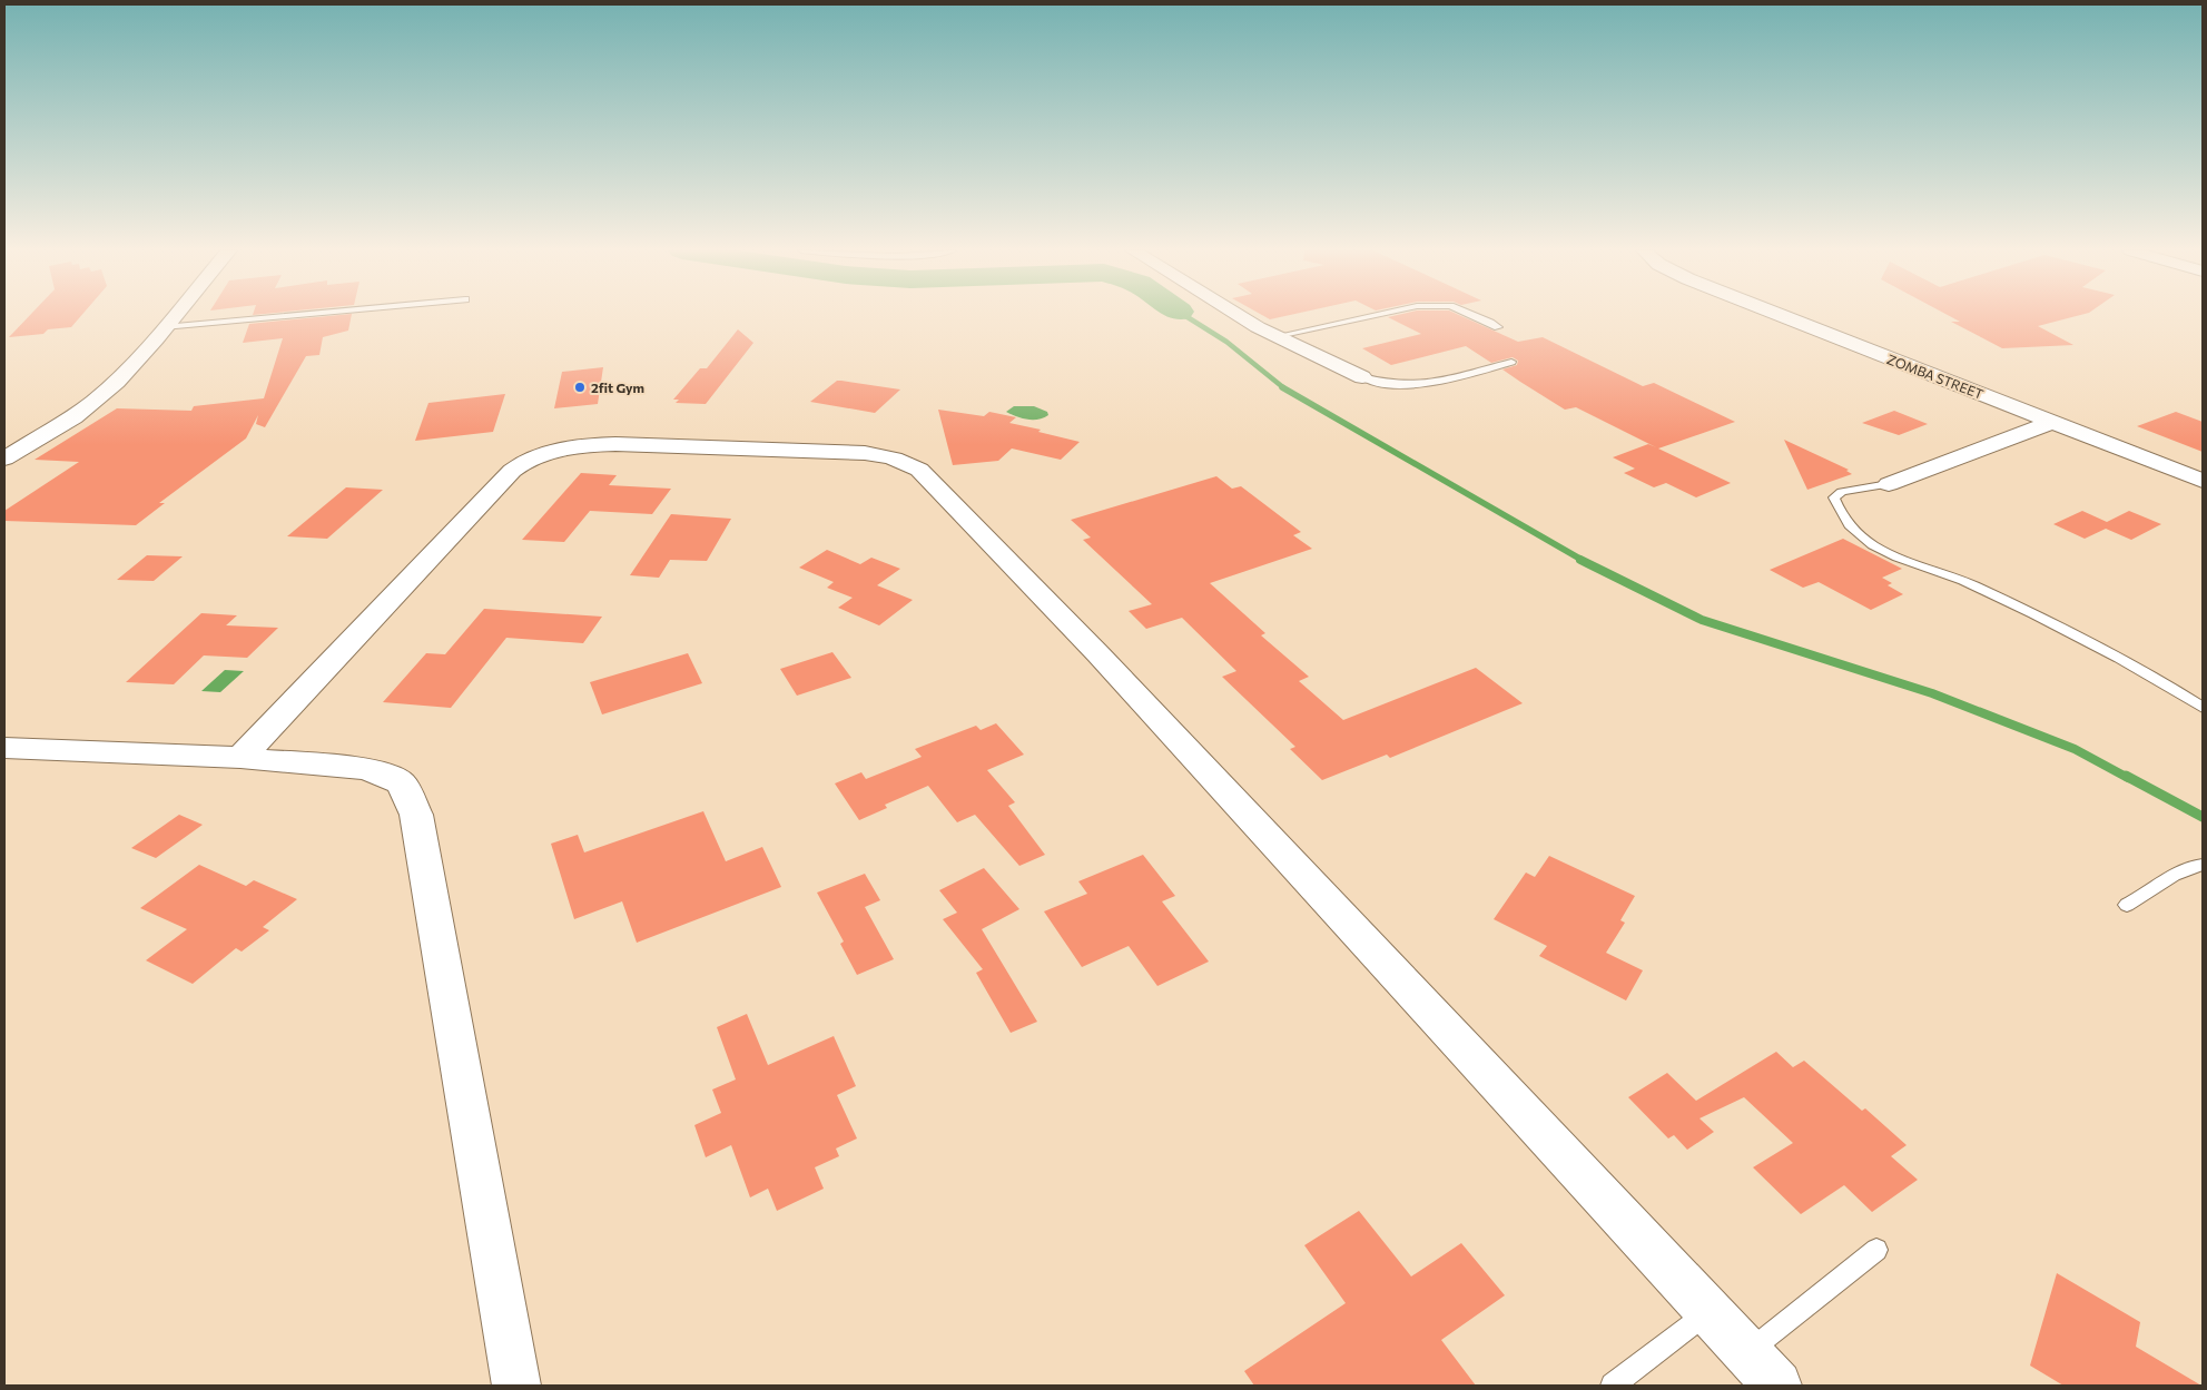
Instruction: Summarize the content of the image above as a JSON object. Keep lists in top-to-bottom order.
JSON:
{
  "streets": {
    "street": ["ZOMBA STREET"]
  },
  "places": ["2fit Gym"]
}
